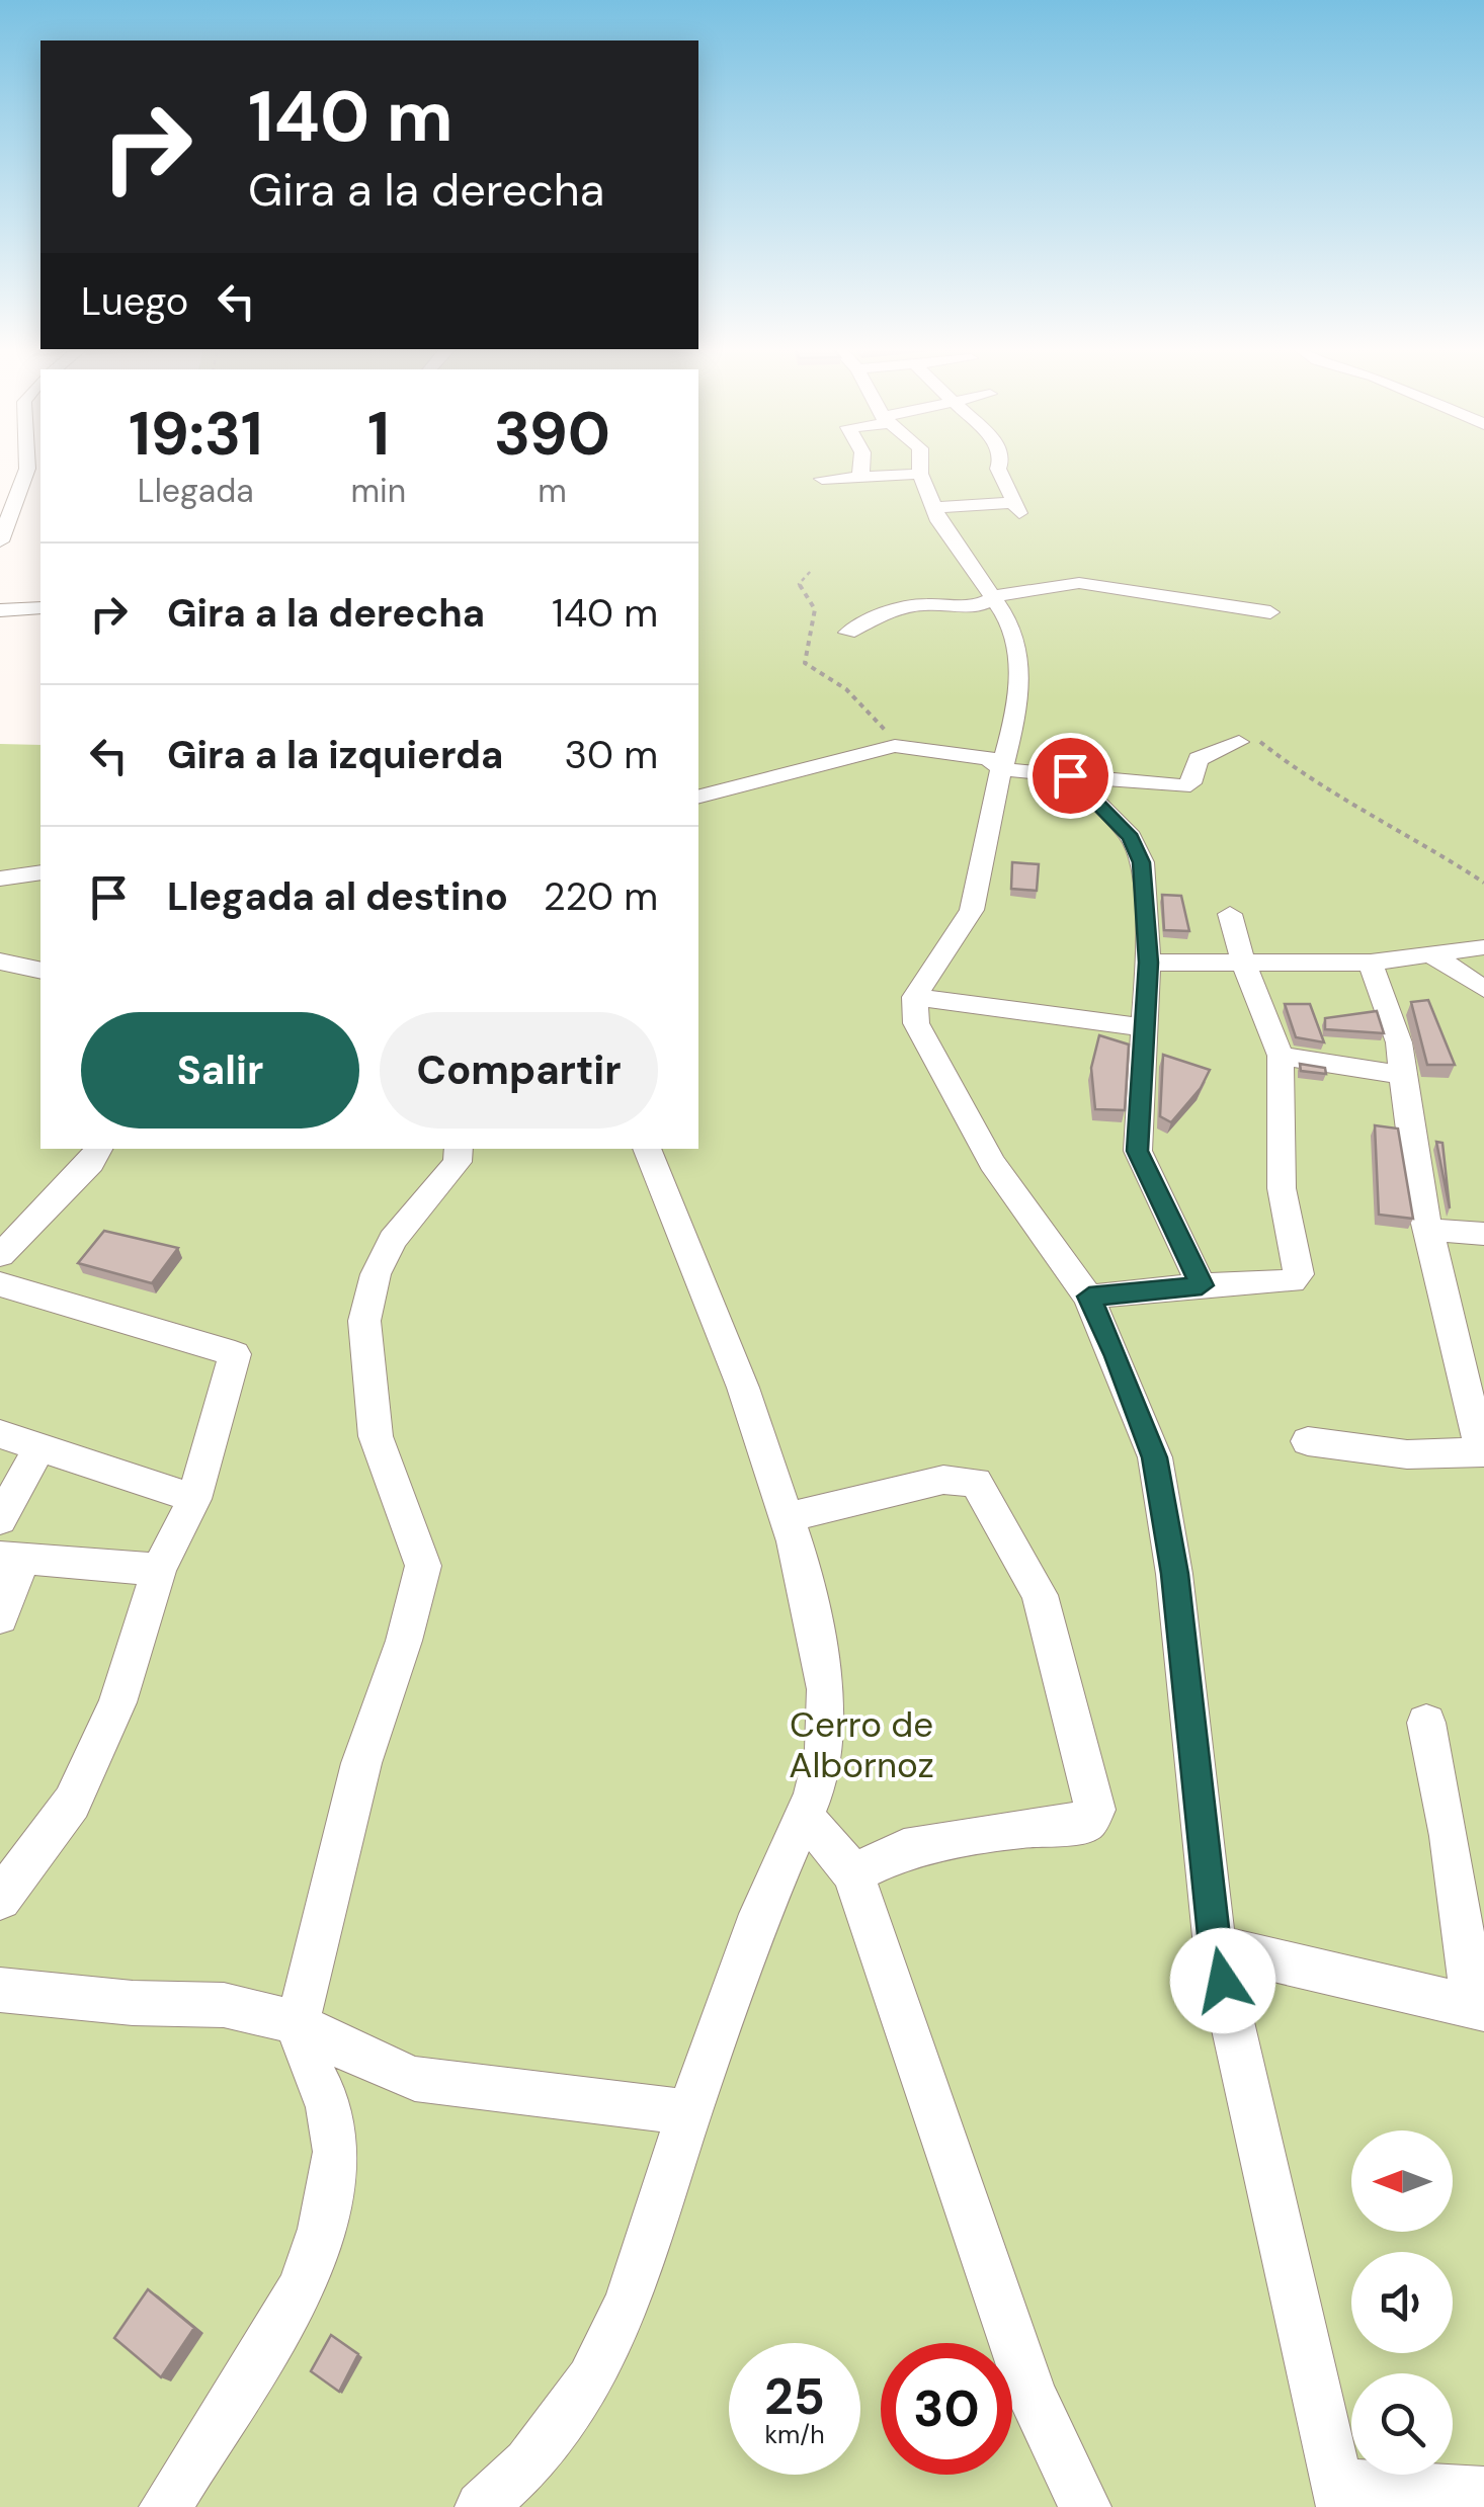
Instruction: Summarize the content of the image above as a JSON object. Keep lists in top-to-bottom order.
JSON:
{
  "parks": ["Cerro de Albornoz"],
  "north": "left",
  "page": {
    "turn": ["140 m", "Gira a la derecha"],
    "then": "Luego",
    "eta": [
      "19:31",
      "Llegada",
      "1",
      "min",
      "390",
      "m"
    ],
    "list": [
      {
        "name": "Gira a la derecha",
        "value": "140 m"
      },
      {
        "name": "Gira a la izquierda",
        "value": "30 m"
      },
      {
        "name": "Llegada al destino",
        "value": "220 m"
      }
    ],
    "buttons": ["Salir", "Compartir"],
    "speed": "25 km/h",
    "limit": "30"
  }
}
